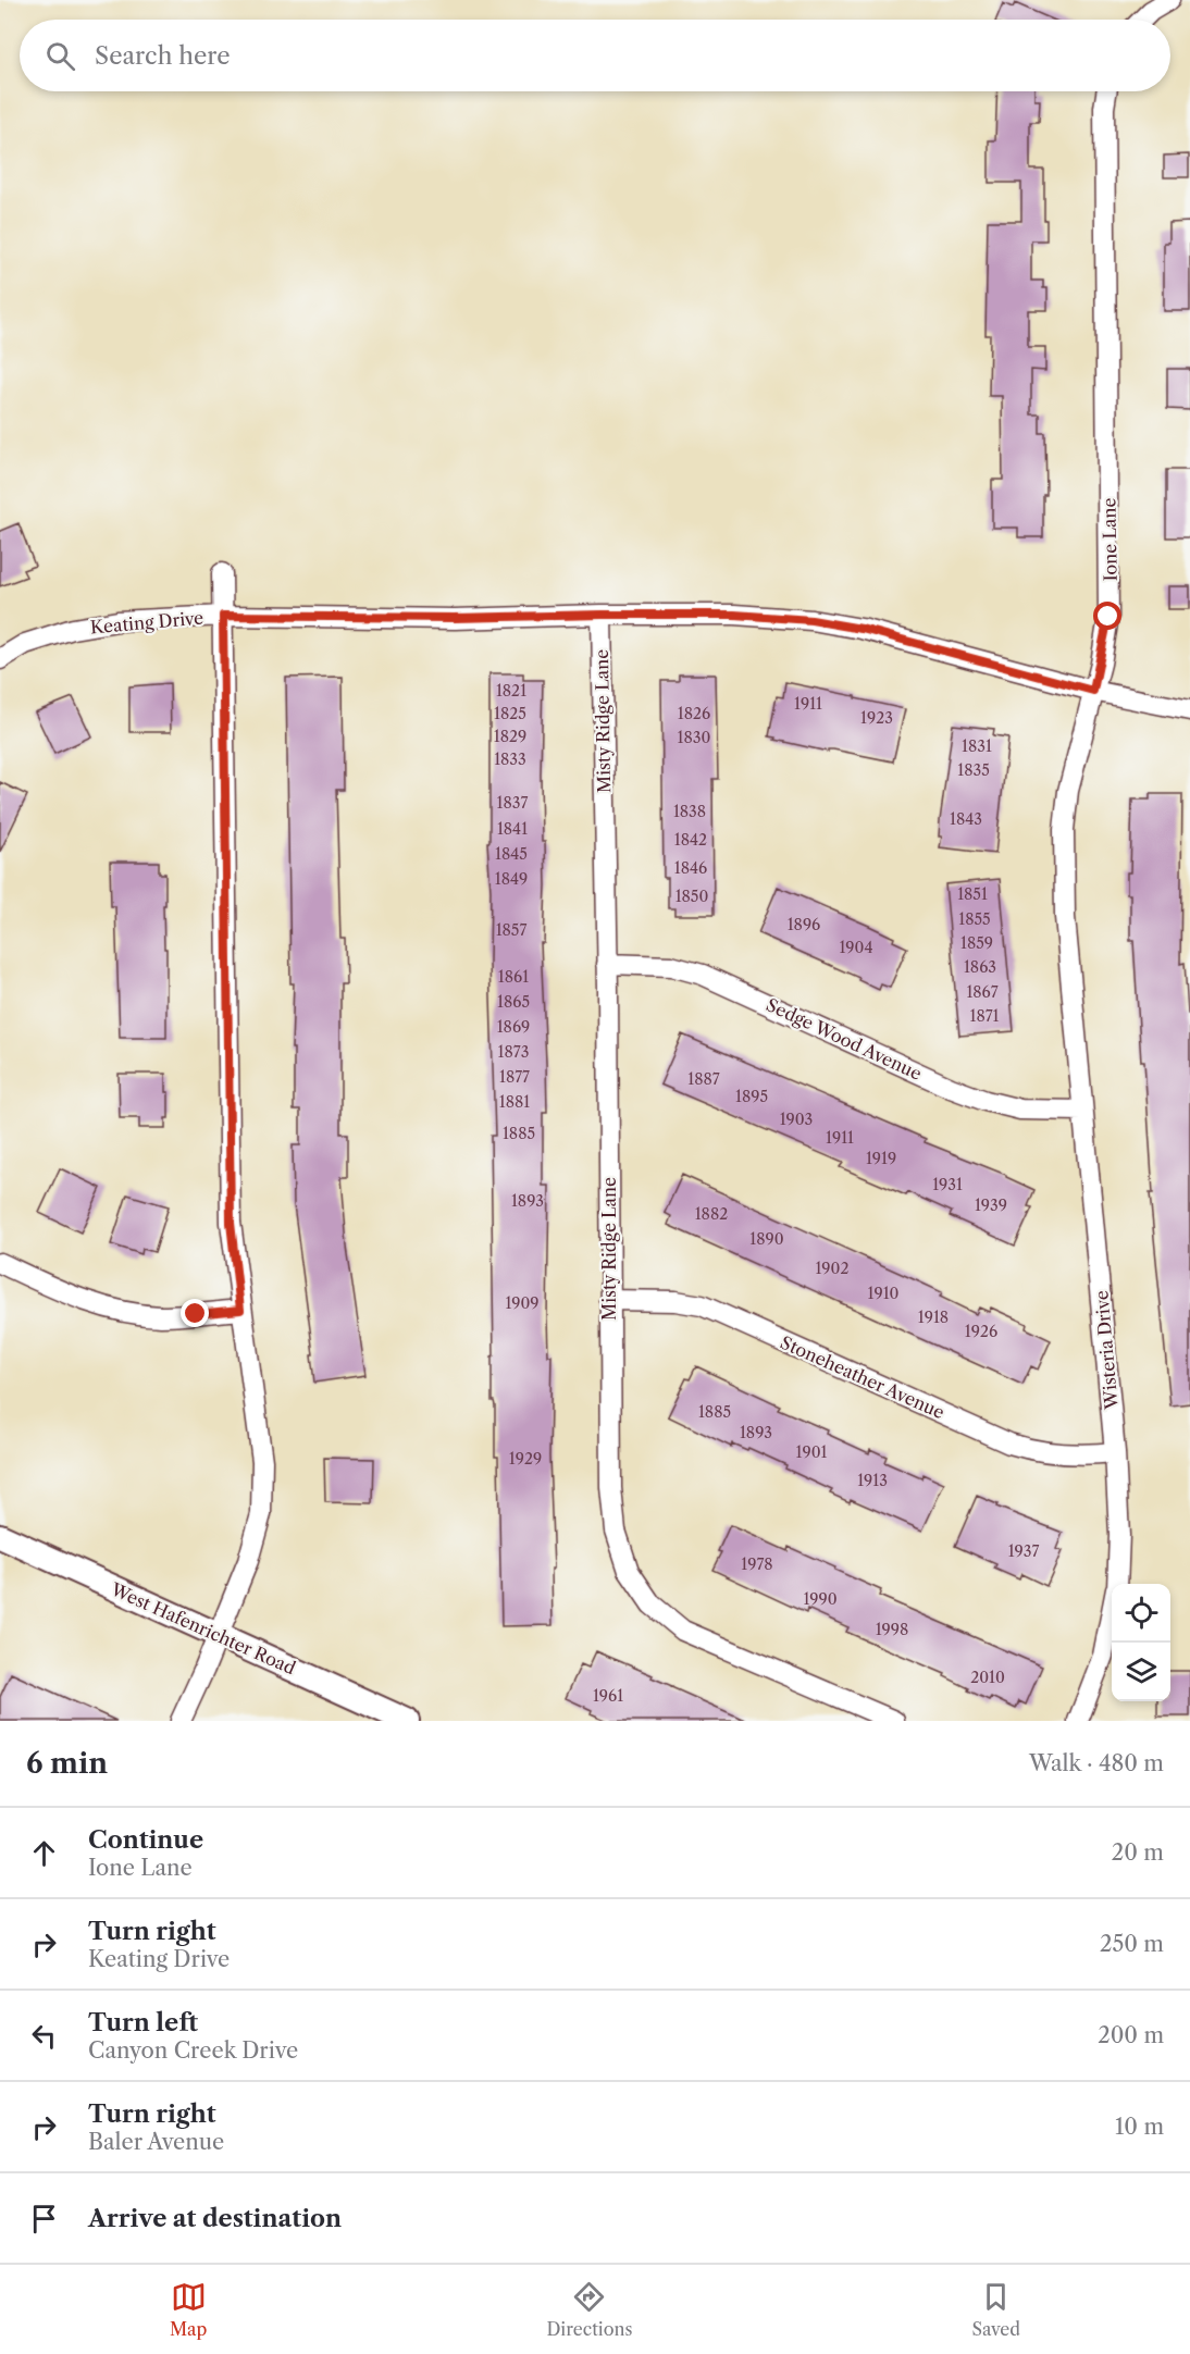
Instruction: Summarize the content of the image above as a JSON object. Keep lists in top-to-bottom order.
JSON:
{
  "streets": {
    "street": [
      "Ione Lane",
      "Keating Drive",
      "Misty Ridge Lane",
      "Sedge Wood Avenue",
      "Wisteria Drive",
      "Stoneheather Avenue",
      "West Hafenrichter Road"
    ]
  },
  "crossings": [
    ["Ione Lane", "Keating Drive"],
    ["Ione Lane", "Sedge Wood Avenue"],
    ["Ione Lane", "Wisteria Drive"],
    ["Keating Drive", "Misty Ridge Lane"],
    ["Misty Ridge Lane", "Sedge Wood Avenue"],
    ["Misty Ridge Lane", "Stoneheather Avenue"],
    ["Sedge Wood Avenue", "Wisteria Drive"],
    ["Wisteria Drive", "Stoneheather Avenue"]
  ],
  "house_numbers": [
    "1821",
    "1911",
    "1825",
    "1826",
    "1923",
    "1829",
    "1830",
    "1831",
    "1833",
    "1835",
    "1837",
    "1838",
    "1843",
    "1841",
    "1842",
    "1845",
    "1846",
    "1849",
    "1851",
    "1850",
    "1855",
    "1896",
    "1857",
    "1859",
    "1904",
    "1863",
    "1861",
    "1867",
    "1865",
    "1871",
    "1869",
    "1873",
    "1877",
    "1887",
    "1895",
    "1881",
    "1903",
    "1885",
    "1911",
    "1919",
    "1931",
    "1893",
    "1939",
    "1882",
    "1890",
    "1902",
    "1910",
    "1909",
    "1918",
    "1926",
    "1885",
    "1893",
    "1901",
    "1929",
    "1913",
    "1937",
    "1978",
    "1990",
    "1998",
    "2010",
    "1961"
  ],
  "page": {
    "search": "Search here",
    "heading": ["6 min", "Walk · 480 m"],
    "list": [
      ["Continue", "Ione Lane", "20 m"],
      ["Turn right", "Keating Drive", "250 m"],
      ["Turn left", "Canyon Creek Drive", "200 m"],
      ["Turn right", "Baler Avenue", "10 m"],
      "Arrive at destination"
    ],
    "nav": ["Map", "Directions", "Saved"]
  }
}
